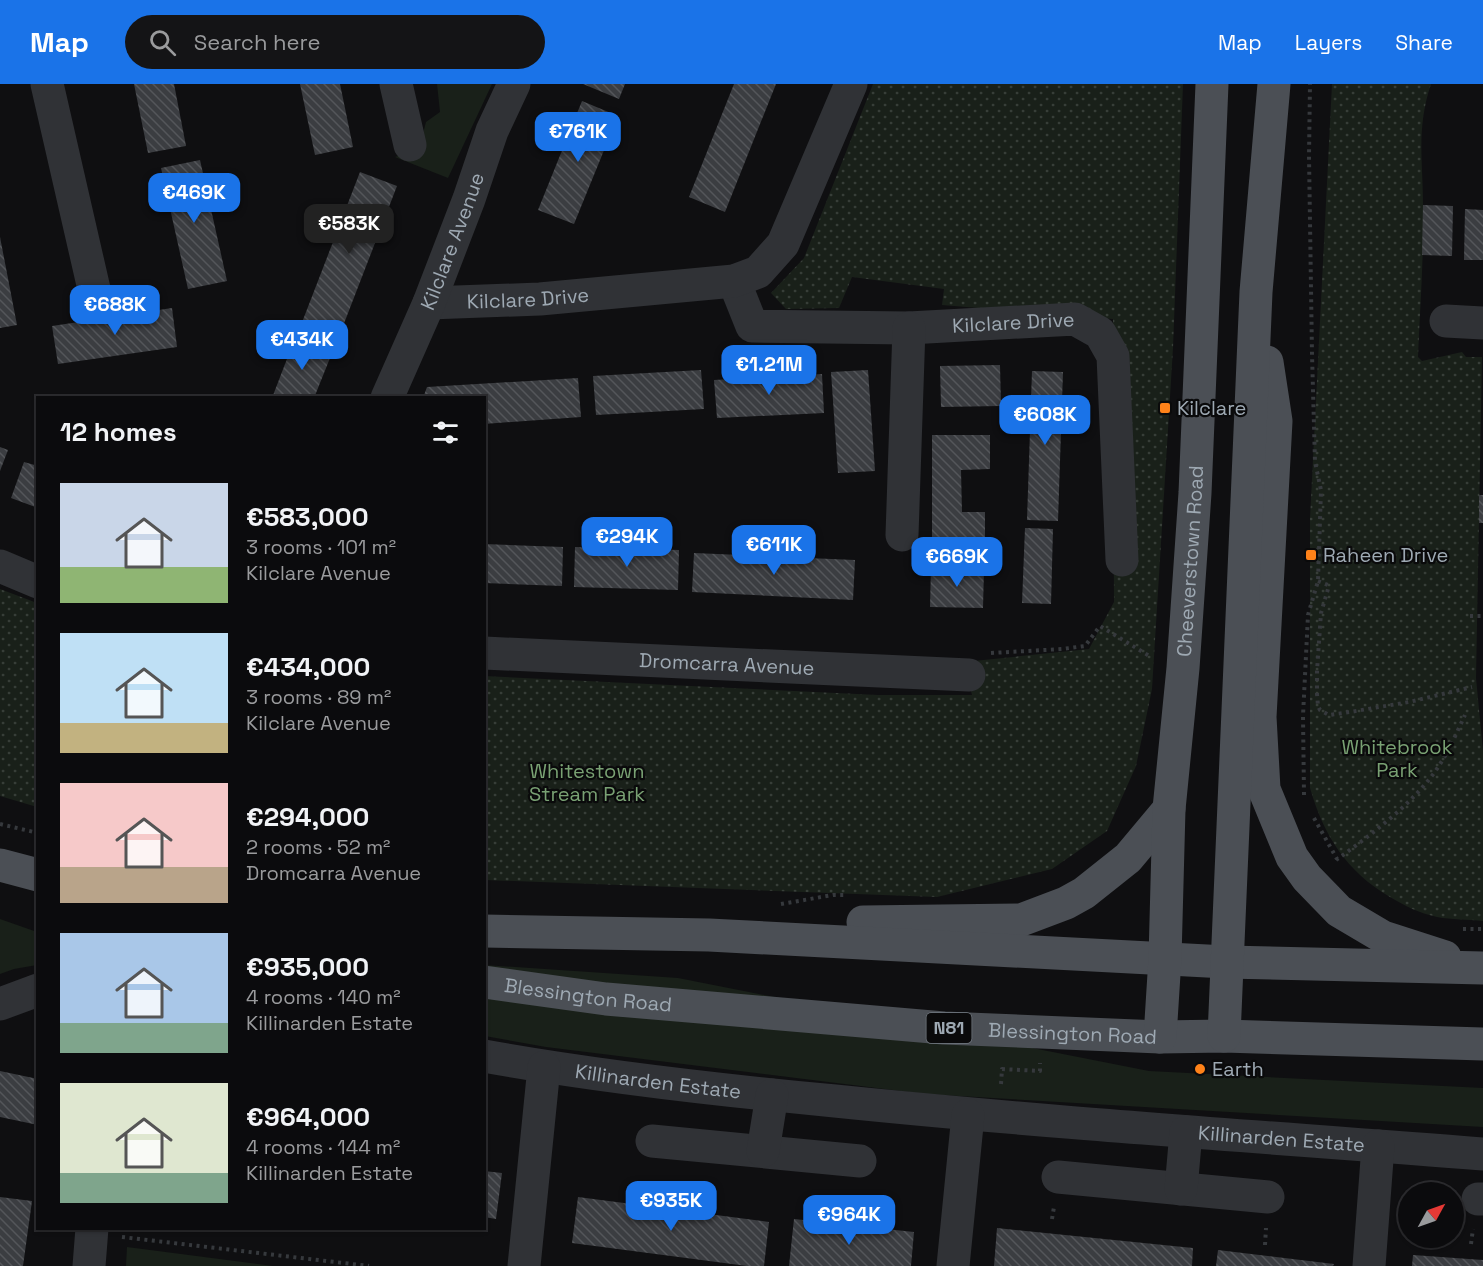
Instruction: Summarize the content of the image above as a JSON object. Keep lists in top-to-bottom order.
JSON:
{
  "streets": {
    "main road": ["Cheeverstown Road", "Blessington Road", "N81"],
    "street": [
      "Kilclare Avenue",
      "Kilclare Drive",
      "Dromcarra Avenue",
      "Killinarden Estate"
    ]
  },
  "crossings": [
    ["Kilclare Avenue", "Kilclare Drive"],
    ["Cheeverstown Road", "Blessington Road"]
  ],
  "parks": ["Whitebrook Park", "Whitestown Stream Park"],
  "places": {
    "transit": ["Kilclare", "Raheen Drive"],
    "other": ["Earth"]
  },
  "north": "top right",
  "page": {
    "header": "Map",
    "search": "Search here",
    "nav": ["Map", "Layers", "Share"],
    "price": [
      "€761K",
      "€469K",
      "€583K",
      "€688K",
      "€434K",
      "€1.21M",
      "€608K",
      "€294K",
      "€611K",
      "€669K",
      "€935K",
      "€964K"
    ],
    "heading": "12 homes",
    "list": [
      {
        "name": "€583,000",
        "note": "3 rooms · 101 m² · Kilclare Avenue"
      },
      {
        "name": "€434,000",
        "note": "3 rooms · 89 m² · Kilclare Avenue"
      },
      {
        "name": "€294,000",
        "note": "2 rooms · 52 m² · Dromcarra Avenue"
      },
      {
        "name": "€935,000",
        "note": "4 rooms · 140 m² · Killinarden Estate"
      },
      {
        "name": "€964,000",
        "note": "4 rooms · 144 m² · Killinarden Estate"
      }
    ]
  }
}
